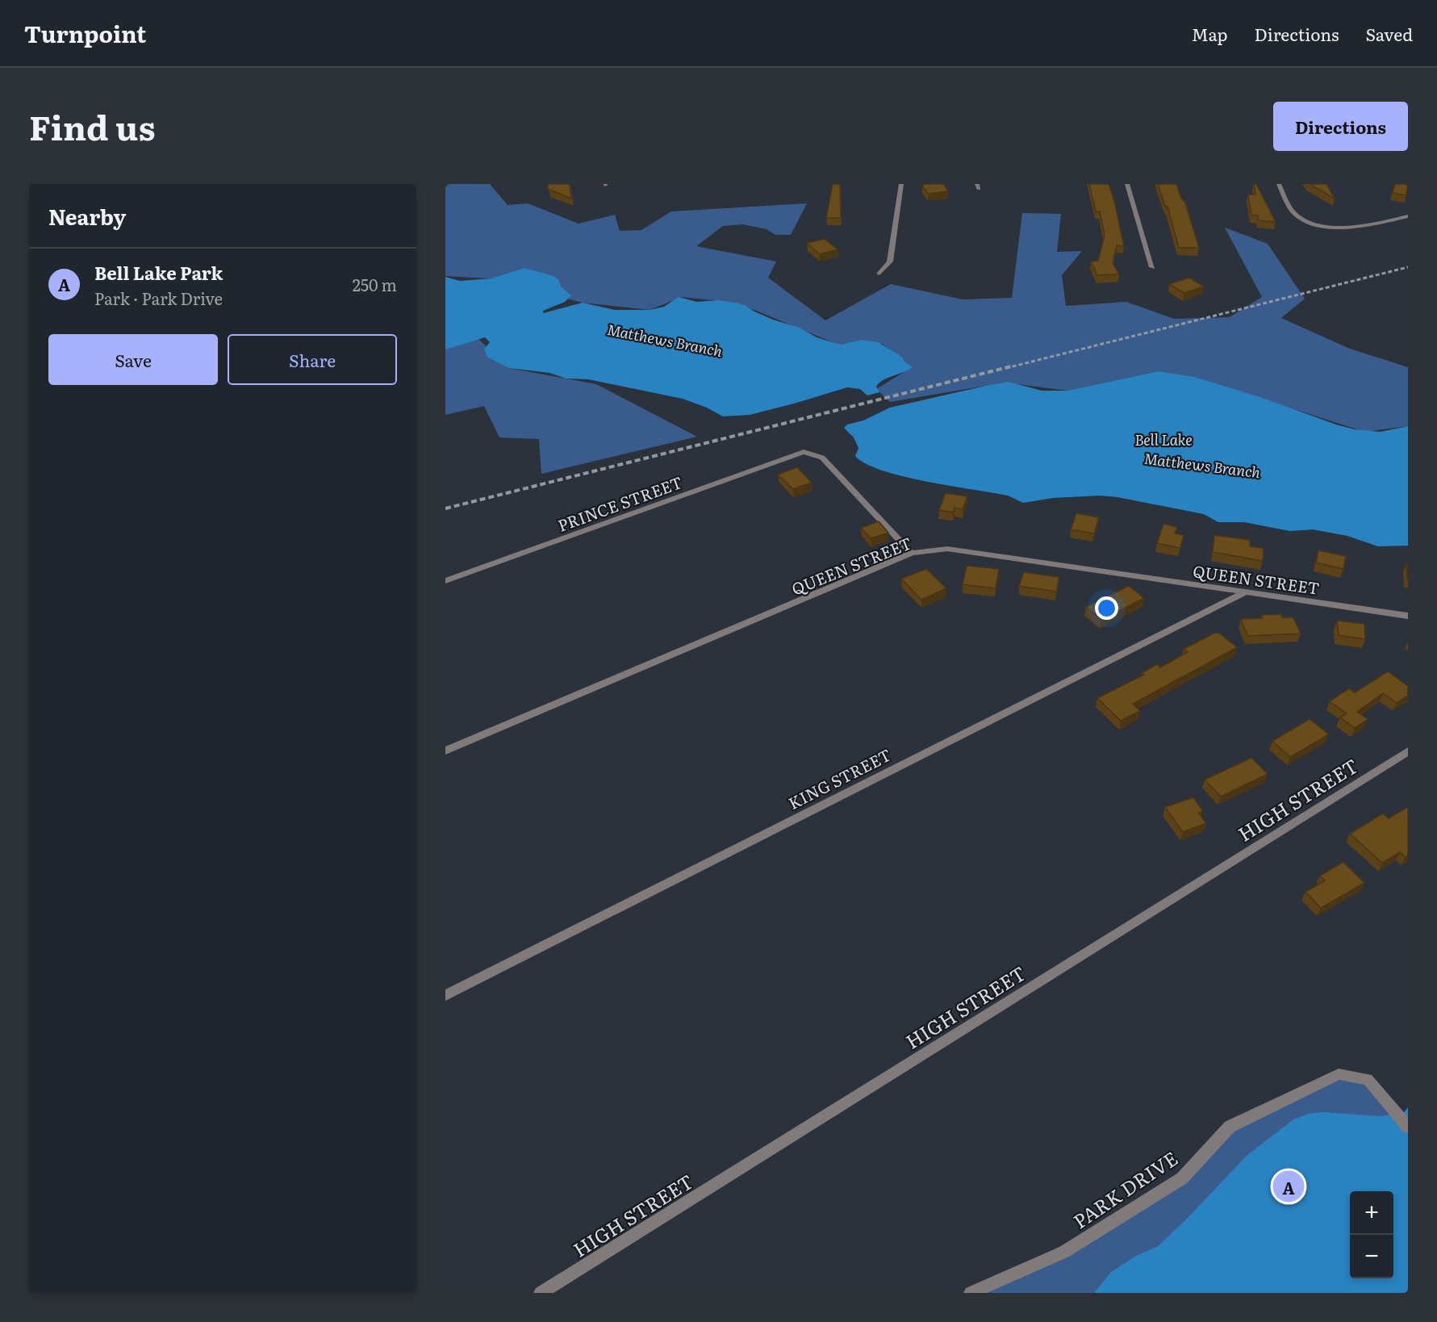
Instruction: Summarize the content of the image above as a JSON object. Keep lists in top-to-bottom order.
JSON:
{
  "streets": {
    "street": [
      "PRINCE STREET",
      "QUEEN STREET",
      "KING STREET",
      "HIGH STREET",
      "PARK DRIVE"
    ]
  },
  "crossings": [
    ["PRINCE STREET", "QUEEN STREET"],
    ["QUEEN STREET", "KING STREET"]
  ],
  "water": ["Matthews Branch", "Bell Lake"],
  "page": {
    "header": "Turnpoint",
    "nav": ["Map", "Directions", "Saved"],
    "title": "Find us",
    "buttons": [
      "Directions",
      ["Save", "Share"]
    ],
    "heading": "Nearby",
    "list": [
      {
        "mark": "A",
        "name": "Bell Lake Park",
        "note": "Park · Park Drive",
        "value": "250 m"
      }
    ],
    "pins": "A",
    "map_buttons": ["+", "−"]
  }
}
